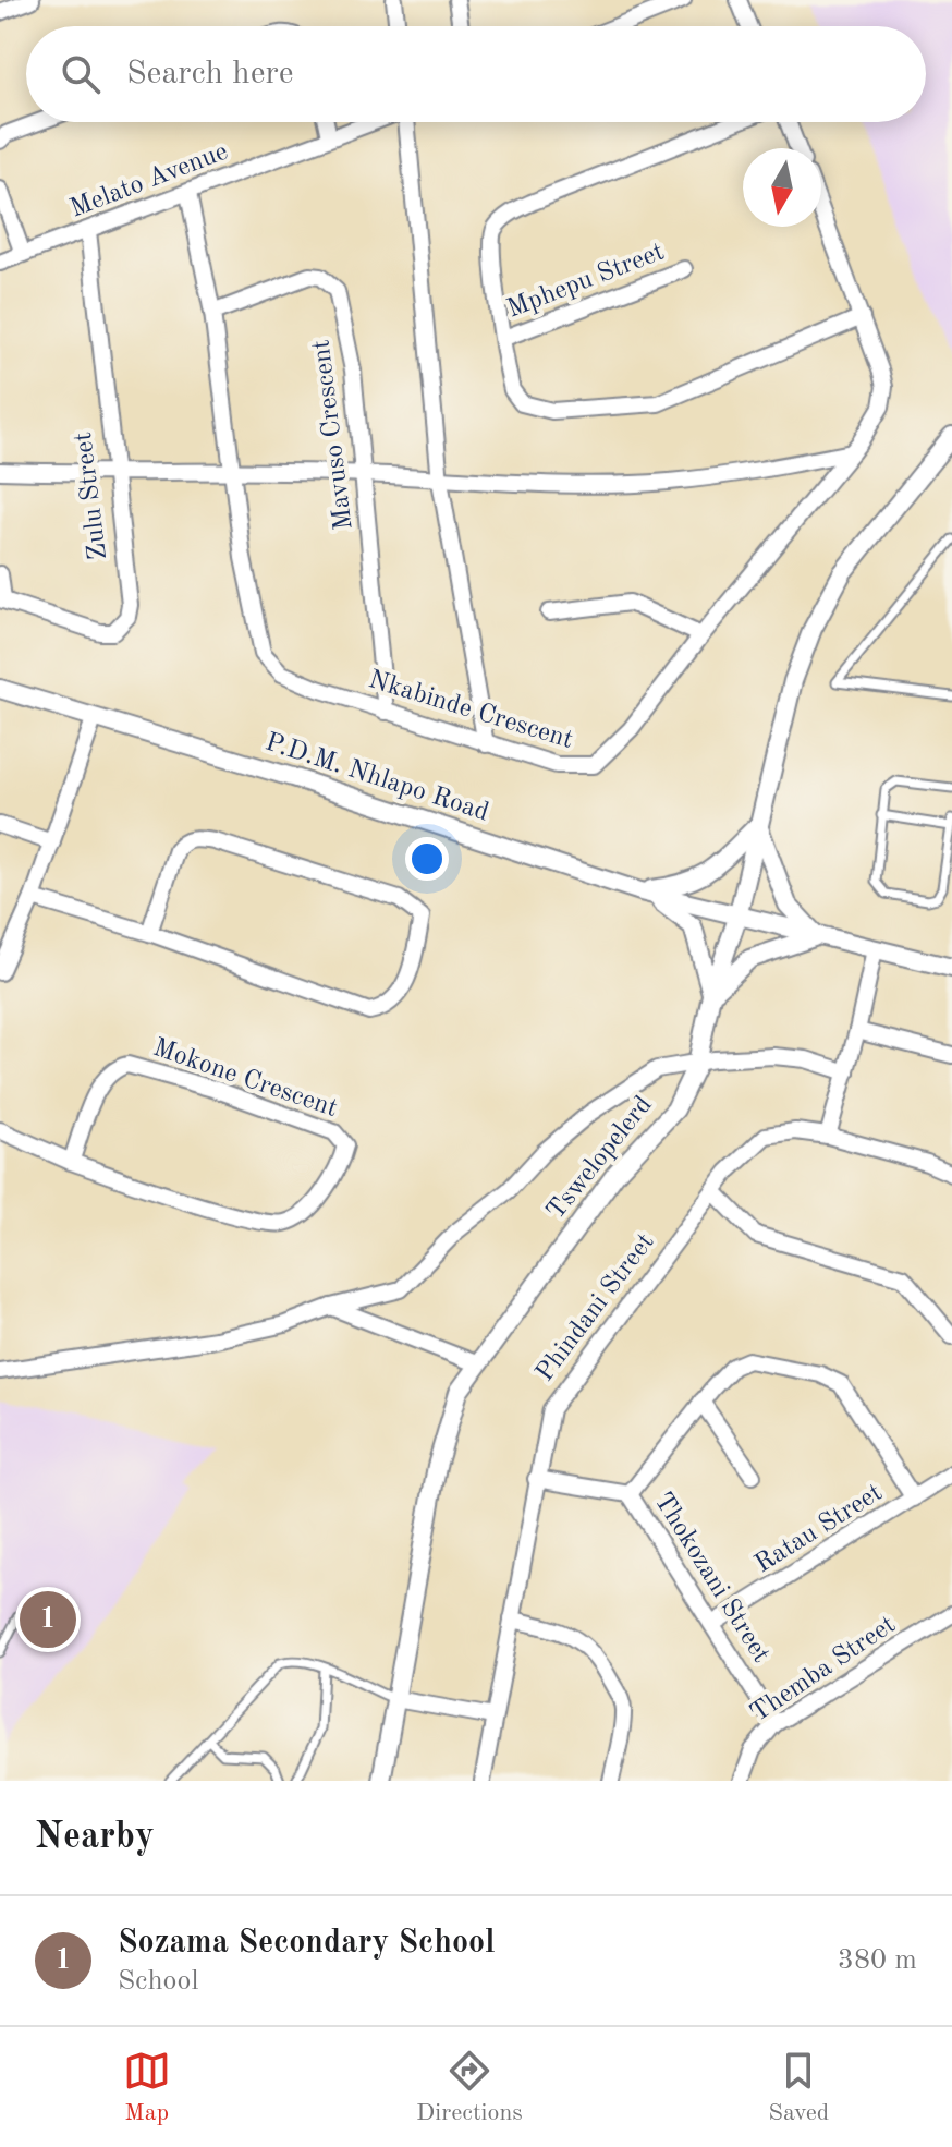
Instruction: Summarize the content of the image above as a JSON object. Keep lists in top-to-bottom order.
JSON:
{
  "streets": {
    "street": [
      "Melato Avenue",
      "Mphepu Street",
      "Mavuso Crescent",
      "Zulu Street",
      "Nkabinde Crescent",
      "P.D.M. Nhlapo Road",
      "Mokone Crescent",
      "Tswelopelerd",
      "Phindani Street",
      "Ratau Street",
      "Thokozani Street",
      "Themba Street"
    ]
  },
  "crossings": [
    ["Melato Avenue", "Zulu Street"],
    ["Melato Avenue", "Nkabinde Crescent"],
    ["Mavuso Crescent", "Nkabinde Crescent"],
    ["P.D.M. Nhlapo Road", "Tswelopelerd"],
    ["Phindani Street", "Thokozani Street"],
    ["Ratau Street", "Thokozani Street"],
    ["Thokozani Street", "Themba Street"]
  ],
  "north": "bottom",
  "page": {
    "search": "Search here",
    "pins": "1",
    "heading": "Nearby",
    "list": [
      {
        "mark": "1",
        "name": "Sozama Secondary School",
        "note": "School",
        "value": "380 m"
      }
    ],
    "nav": ["Map", "Directions", "Saved"]
  }
}
